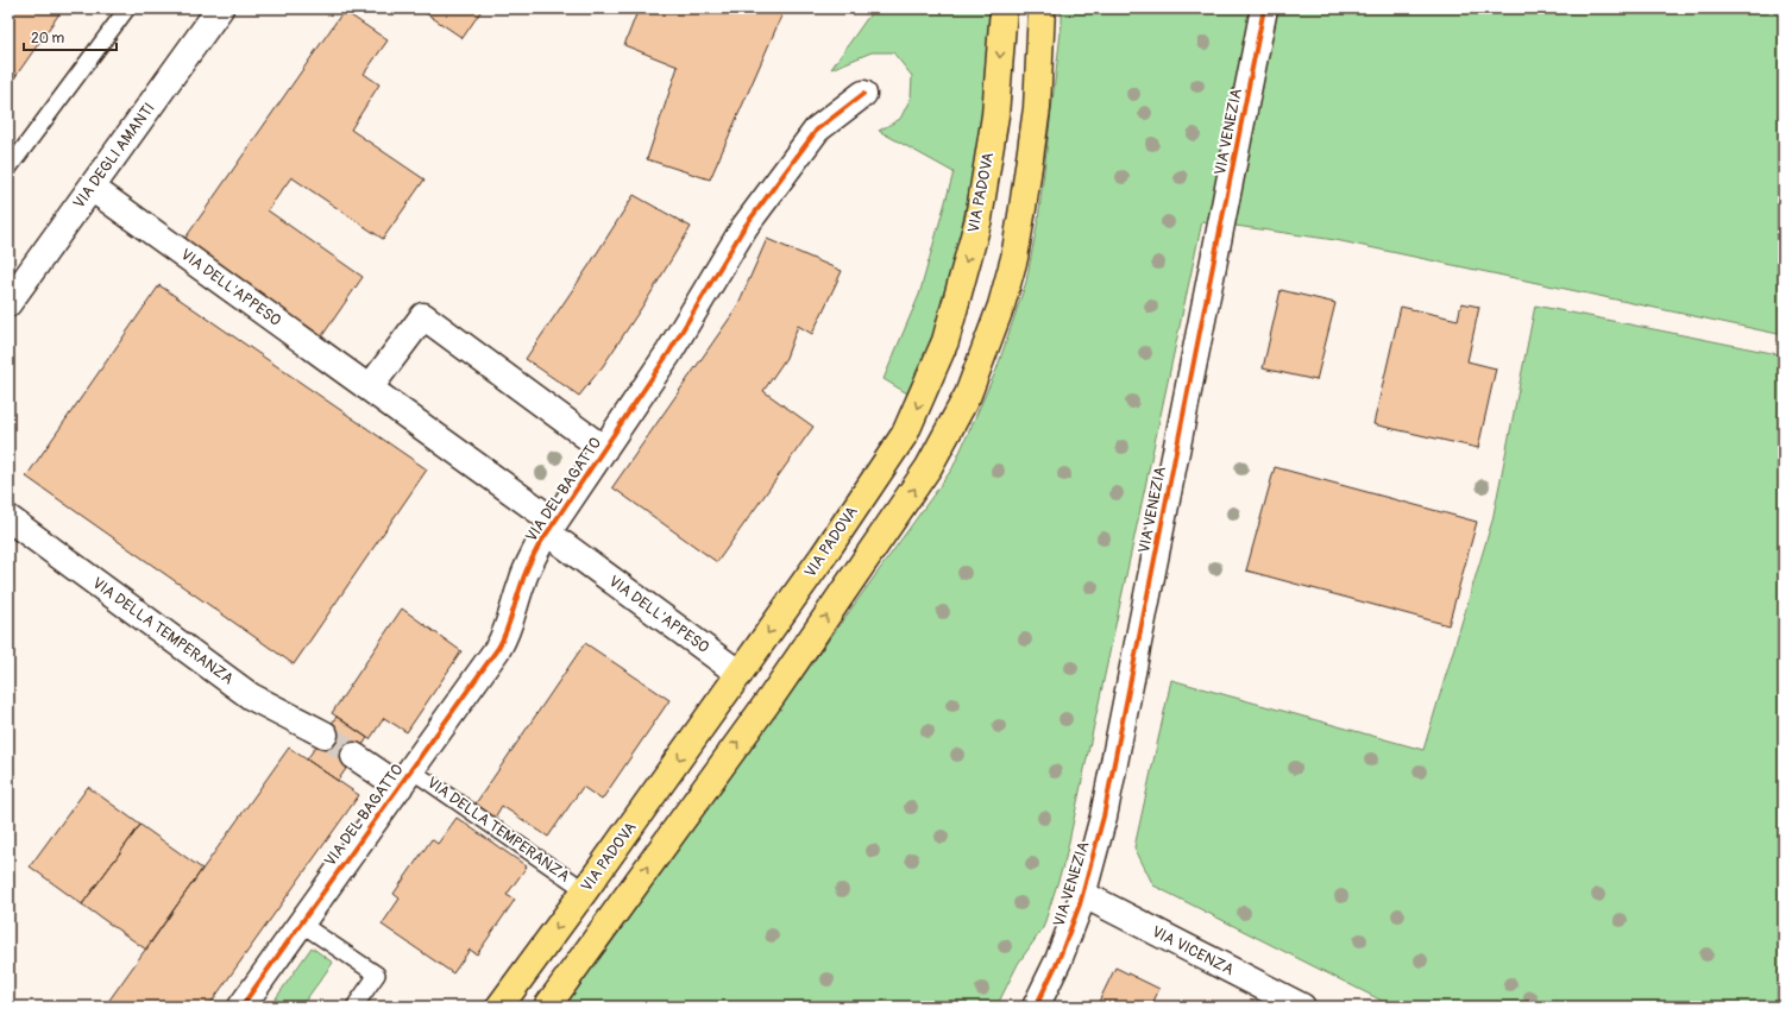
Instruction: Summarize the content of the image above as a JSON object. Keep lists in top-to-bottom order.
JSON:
{
  "streets": {
    "main road": ["VIA PADOVA", "VIA DELL'APPESO"],
    "street": [
      "VIA VENEZIA",
      "VIA DEGLI AMANTI",
      "VIA DEL BAGATTO",
      "VIA DELLA TEMPERANZA",
      "VIA VICENZA"
    ]
  },
  "crossings": [
    ["VIA VENEZIA", "VIA VICENZA"],
    ["VIA DEGLI AMANTI", "VIA DELL'APPESO"],
    ["VIA PADOVA", "VIA DELL'APPESO"],
    ["VIA PADOVA", "VIA DELLA TEMPERANZA"],
    ["VIA DELL'APPESO", "VIA DEL BAGATTO"],
    ["VIA DEL BAGATTO", "VIA DELLA TEMPERANZA"]
  ],
  "scale_bar": "20 m"
}
